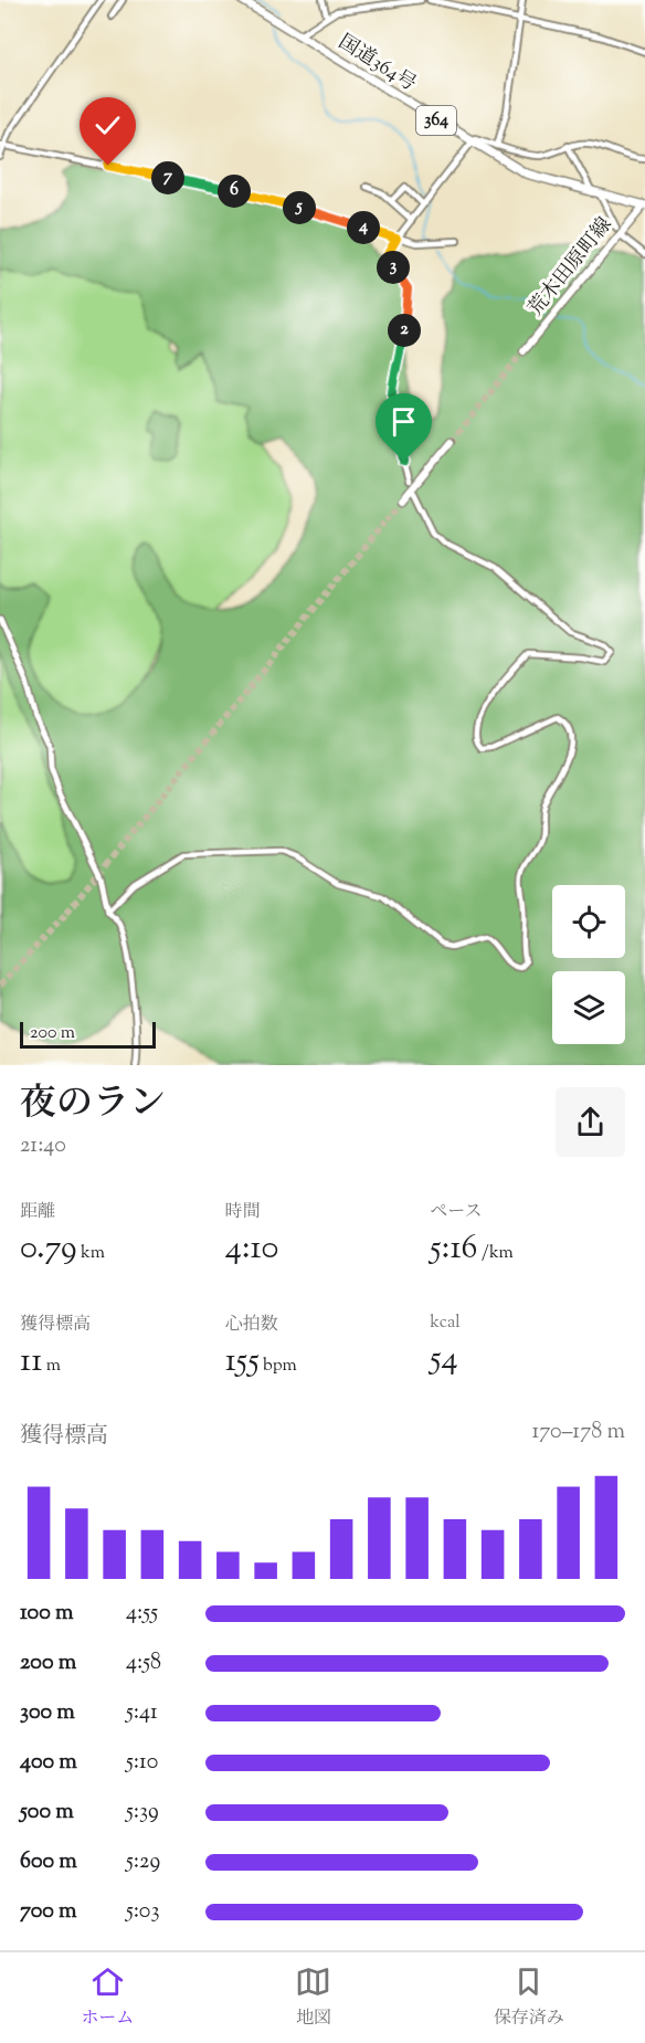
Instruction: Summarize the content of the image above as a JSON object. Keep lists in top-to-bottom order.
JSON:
{
  "streets": {
    "highway": ["国道364号", "364"],
    "main road": ["荒木田原町線"]
  },
  "crossings": [
    ["国道364号", "荒木田原町線"]
  ],
  "scale_bar": "200 m",
  "page": {
    "pins": [
      "7",
      "6",
      "5",
      "4",
      "3",
      "2"
    ],
    "scale": "200 m",
    "heading": ["夜のラン", "21:40"],
    "stats": [
      ["距離", "0.79 km"],
      ["時間", "4:10"],
      ["ペース", "5:16 /km"],
      ["獲得標高", "11 m"],
      ["心拍数", "155 bpm"],
      ["kcal", "54"]
    ],
    "chart": ["獲得標高", "170–178 m"],
    "list": [
      {
        "name": "100 m",
        "note": "4:55"
      },
      {
        "name": "200 m",
        "note": "4:58"
      },
      {
        "name": "300 m",
        "note": "5:41"
      },
      {
        "name": "400 m",
        "note": "5:10"
      },
      {
        "name": "500 m",
        "note": "5:39"
      },
      {
        "name": "600 m",
        "note": "5:29"
      },
      {
        "name": "700 m",
        "note": "5:03"
      }
    ],
    "tabs": ["ホーム", "地図", "保存済み"]
  }
}
